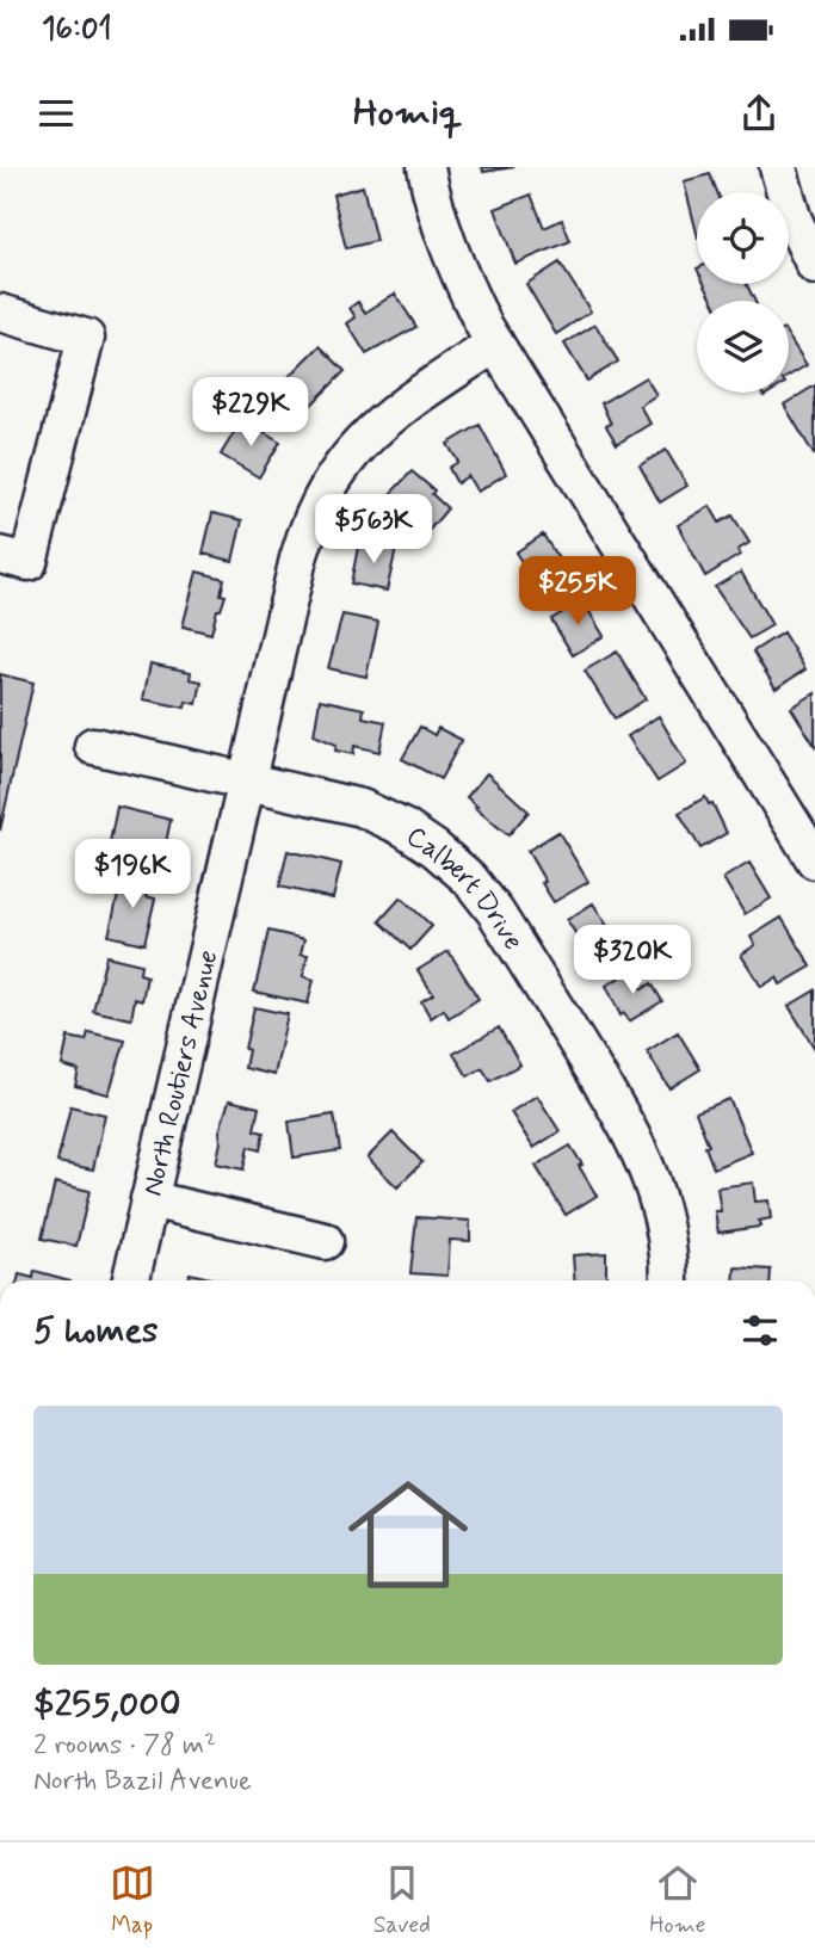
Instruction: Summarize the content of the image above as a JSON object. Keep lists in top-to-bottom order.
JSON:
{
  "streets": {
    "street": ["Calbert Drive", "North Routiers Avenue"]
  },
  "crossings": [
    ["Calbert Drive", "North Routiers Avenue"]
  ],
  "page": {
    "status": "16:01",
    "header": "Homiq",
    "price": [
      "$229K",
      "$563K",
      "$255K",
      "$196K",
      "$320K"
    ],
    "heading": "5 homes",
    "list": [
      {
        "name": "$255,000",
        "note": "2 rooms · 78 m² · North Bazil Avenue"
      }
    ],
    "tabs": ["Map", "Saved", "Home"]
  }
}
